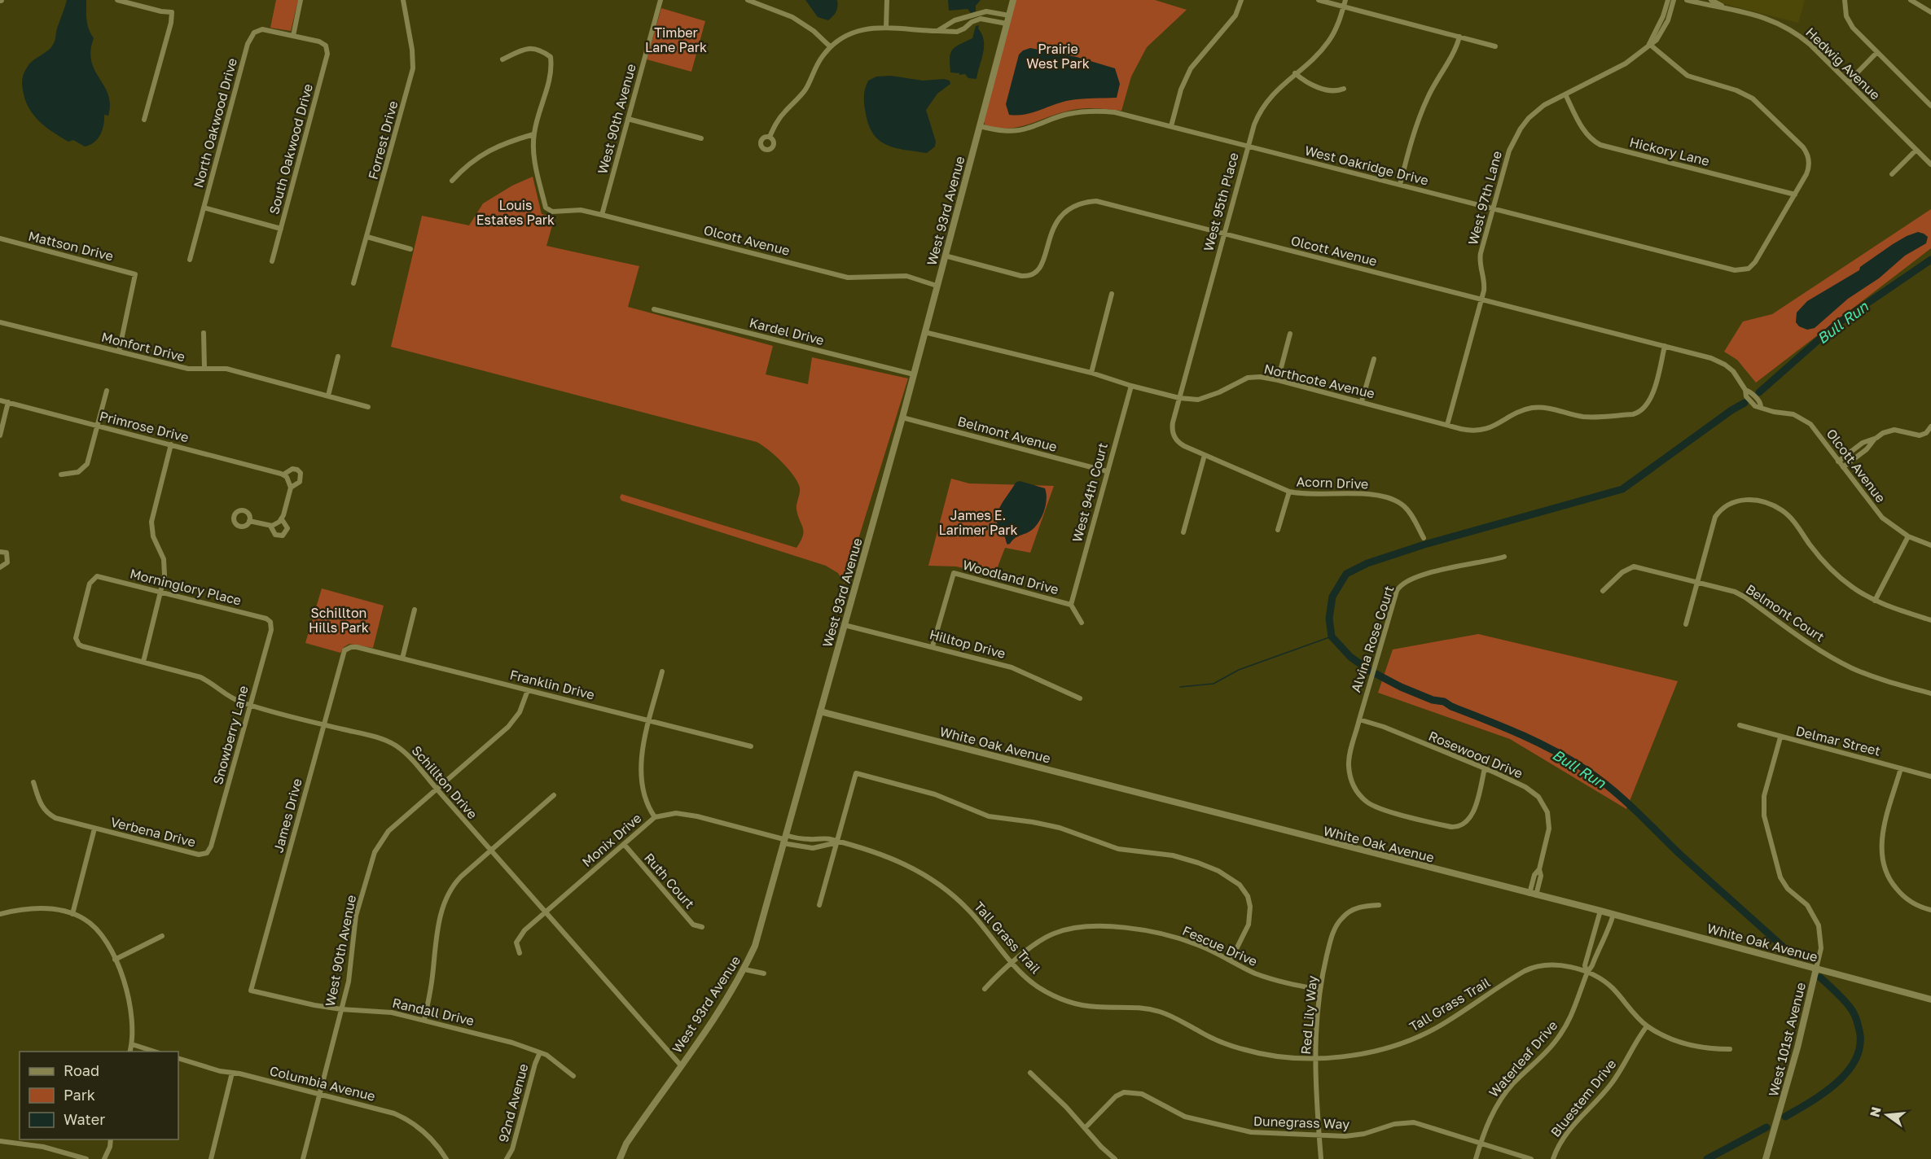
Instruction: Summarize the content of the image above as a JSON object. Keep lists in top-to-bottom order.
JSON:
{
  "streets": {
    "street": [
      "Hedwig Avenue",
      "West 90th Avenue",
      "North Oakwood Drive",
      "Forrest Drive",
      "South Oakwood Drive",
      "Hickory Lane",
      "West Oakridge Drive",
      "West 97th Lane",
      "West 95th Place",
      "West 93rd Avenue",
      "Olcott Avenue",
      "Mattson Drive",
      "Kardel Drive",
      "Monfort Drive",
      "Northcote Avenue",
      "Primrose Drive",
      "Belmont Avenue",
      "Acorn Drive",
      "West 94th Court",
      "Woodland Drive",
      "Morninglory Place",
      "Belmont Court",
      "Alvina Rose Court",
      "Hilltop Drive",
      "Franklin Drive",
      "Snowberry Lane",
      "Delmar Street",
      "White Oak Avenue",
      "Rosewood Drive",
      "Schillton Drive",
      "James Drive",
      "Verbena Drive",
      "Monix Drive",
      "Ruth Court",
      "Tall Grass Trail",
      "Fescue Drive",
      "Randall Drive",
      "Red Lily Way",
      "West 101st Avenue",
      "Waterleaf Drive",
      "Columbia Avenue",
      "Bluestem Drive",
      "92nd Avenue",
      "Dunegrass Way"
    ]
  },
  "crossings": [
    ["West 90th Avenue", "Olcott Avenue"],
    ["West 90th Avenue", "Franklin Drive"],
    ["West 90th Avenue", "Schillton Drive"],
    ["West 90th Avenue", "Randall Drive"],
    ["West 90th Avenue", "Columbia Avenue"],
    ["North Oakwood Drive", "South Oakwood Drive"],
    ["Hickory Lane", "West Oakridge Drive"],
    ["Hickory Lane", "West 97th Lane"],
    ["West Oakridge Drive", "West 97th Lane"],
    ["West Oakridge Drive", "West 95th Place"],
    ["West Oakridge Drive", "West 93rd Avenue"],
    ["West 97th Lane", "Olcott Avenue"],
    ["West 97th Lane", "Northcote Avenue"],
    ["West 95th Place", "Olcott Avenue"],
    ["West 95th Place", "Northcote Avenue"],
    ["West 95th Place", "Acorn Drive"],
    ["West 93rd Avenue", "Olcott Avenue"],
    ["West 93rd Avenue", "Kardel Drive"],
    ["West 93rd Avenue", "Northcote Avenue"],
    ["West 93rd Avenue", "Belmont Avenue"],
    ["West 93rd Avenue", "Hilltop Drive"],
    ["West 93rd Avenue", "White Oak Avenue"],
    ["West 93rd Avenue", "Schillton Drive"],
    ["West 93rd Avenue", "Monix Drive"],
    ["West 93rd Avenue", "Tall Grass Trail"],
    ["Olcott Avenue", "Northcote Avenue"],
    ["Mattson Drive", "Monfort Drive"],
    ["Northcote Avenue", "West 94th Court"],
    ["Belmont Avenue", "West 94th Court"],
    ["West 94th Court", "Woodland Drive"],
    ["Woodland Drive", "Hilltop Drive"],
    ["Morninglory Place", "Snowberry Lane"],
    ["Morninglory Place", "Schillton Drive"],
    ["Alvina Rose Court", "Rosewood Drive"],
    ["Franklin Drive", "James Drive"],
    ["Snowberry Lane", "Schillton Drive"],
    ["Snowberry Lane", "Verbena Drive"],
    ["Delmar Street", "West 101st Avenue"],
    ["White Oak Avenue", "Rosewood Drive"],
    ["White Oak Avenue", "West 101st Avenue"],
    ["White Oak Avenue", "Waterleaf Drive"],
    ["Schillton Drive", "James Drive"],
    ["Schillton Drive", "Monix Drive"],
    ["James Drive", "Randall Drive"],
    ["Monix Drive", "Ruth Court"],
    ["Monix Drive", "Tall Grass Trail"],
    ["Tall Grass Trail", "Fescue Drive"],
    ["Tall Grass Trail", "Red Lily Way"],
    ["Tall Grass Trail", "Waterleaf Drive"],
    ["Tall Grass Trail", "Bluestem Drive"],
    ["Fescue Drive", "Red Lily Way"],
    ["Randall Drive", "92nd Avenue"],
    ["Red Lily Way", "Dunegrass Way"],
    ["Waterleaf Drive", "Dunegrass Way"]
  ],
  "water": ["Bull Run"],
  "parks": [
    "Timber Lane Park",
    "Prairie West Park",
    "Louis Estates Park",
    "James E. Larimer Park",
    "Schillton Hills Park"
  ],
  "legend": ["Road", "Park", "Water"],
  "north": "left"
}
